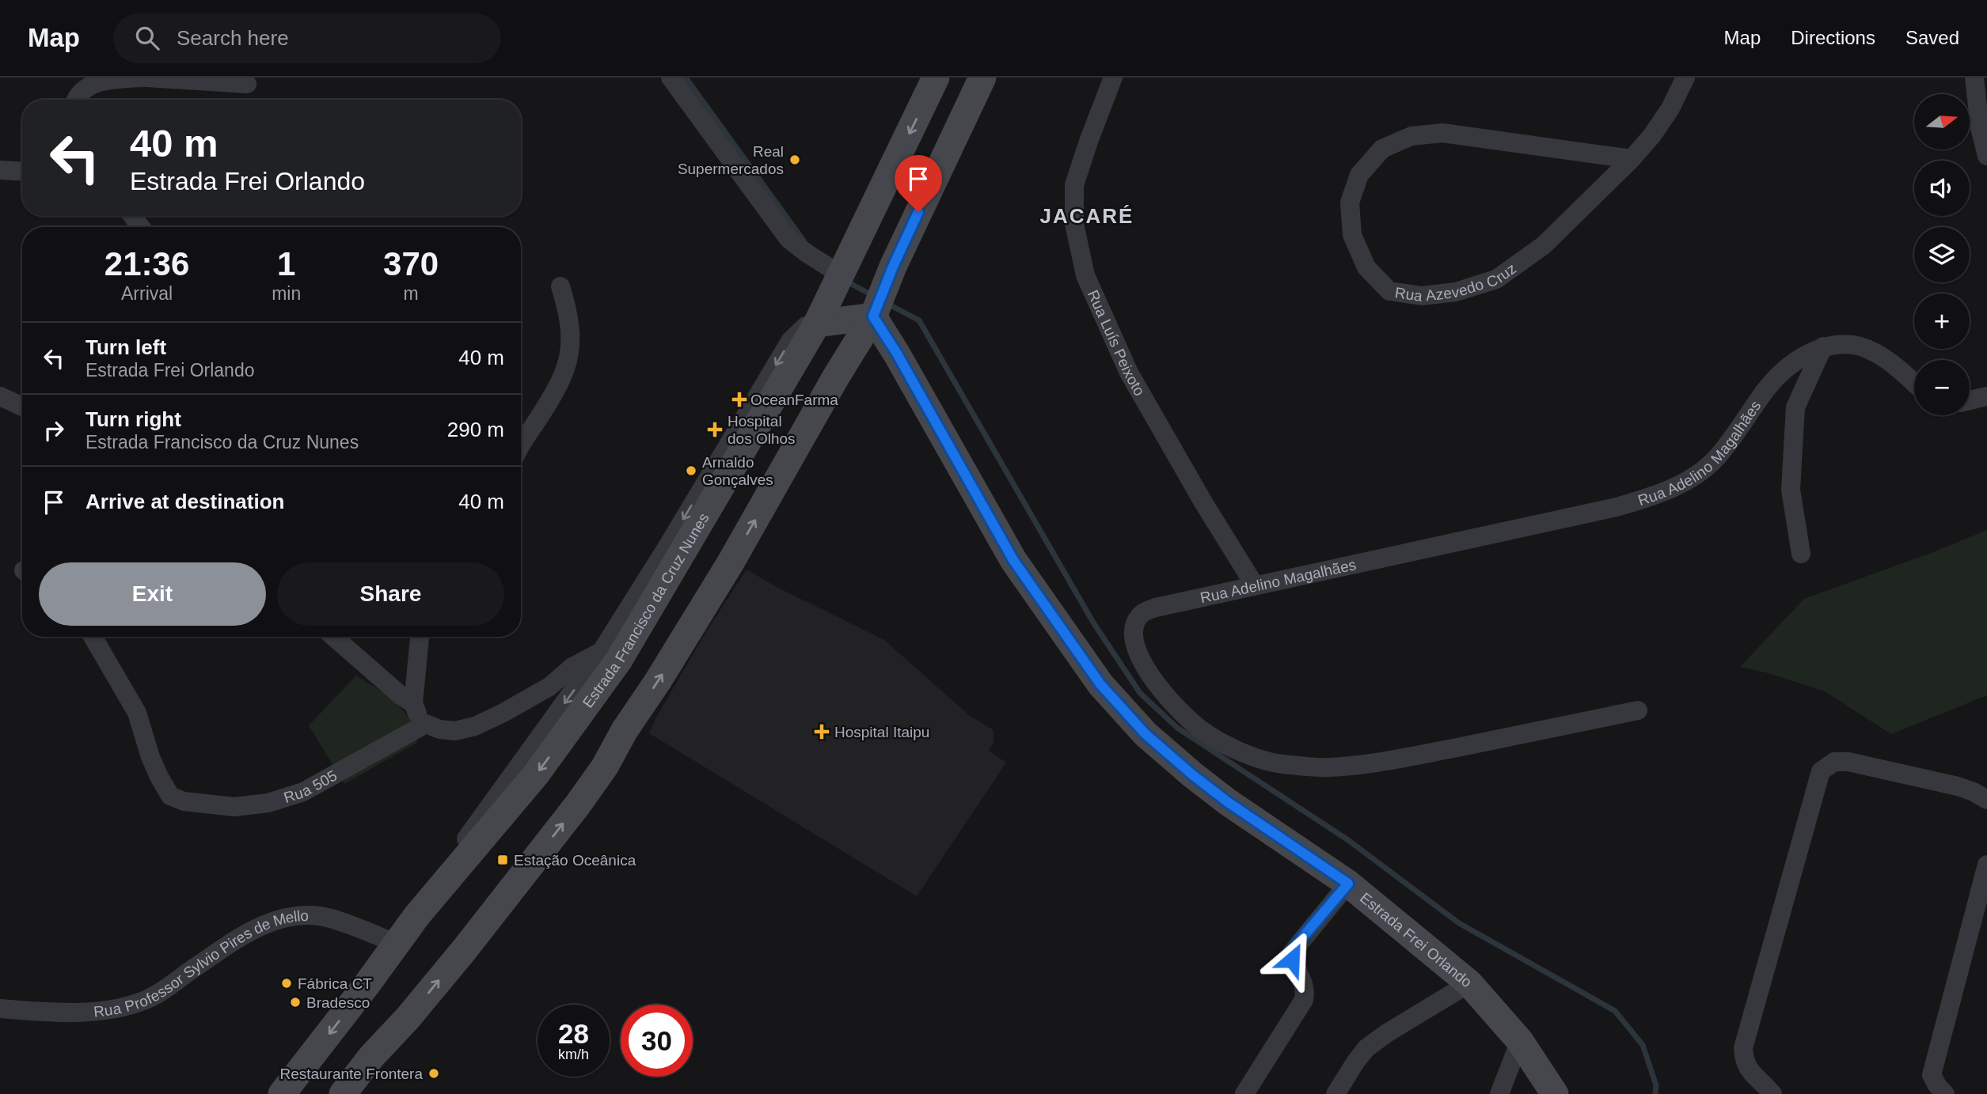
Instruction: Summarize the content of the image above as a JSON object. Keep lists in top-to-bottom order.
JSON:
{
  "streets": {
    "main road": ["Estrada Francisco da Cruz Nunes", "Estrada Frei Orlando"],
    "street": [
      "Rua Azevedo Cruz",
      "Rua Luís Peixoto",
      "Rua Adelino Magalhães",
      "Rua 505",
      "Rua Professor Sylvio Pires de Mello"
    ]
  },
  "crossings": [
    ["Rua Luís Peixoto", "Rua Adelino Magalhães"],
    ["Estrada Francisco da Cruz Nunes", "Rua Professor Sylvio Pires de Mello"]
  ],
  "districts": ["JACARÉ"],
  "places": {
    "other": [
      "Real Supermercados",
      "Arnaldo Gonçalves",
      "Fábrica CT",
      "Bradesco",
      "Restaurante Frontera"
    ],
    "health": ["OceanFarma", "Hospital dos Olhos", "Hospital Itaipu"],
    "transit": ["Estação Oceânica"]
  },
  "north": "right",
  "page": {
    "header": "Map",
    "search": "Search here",
    "nav": ["Map", "Directions", "Saved"],
    "map_buttons": ["+", "−"],
    "turn": ["40 m", "Estrada Frei Orlando"],
    "eta": [
      "21:36",
      "Arrival",
      "1",
      "min",
      "370",
      "m"
    ],
    "list": [
      {
        "name": "Turn left",
        "note": "Estrada Frei Orlando",
        "value": "40 m"
      },
      {
        "name": "Turn right",
        "note": "Estrada Francisco da Cruz Nunes",
        "value": "290 m"
      },
      {
        "name": "Arrive at destination",
        "value": "40 m"
      }
    ],
    "buttons": ["Exit", "Share"],
    "speed": "28 km/h",
    "limit": "30"
  }
}
